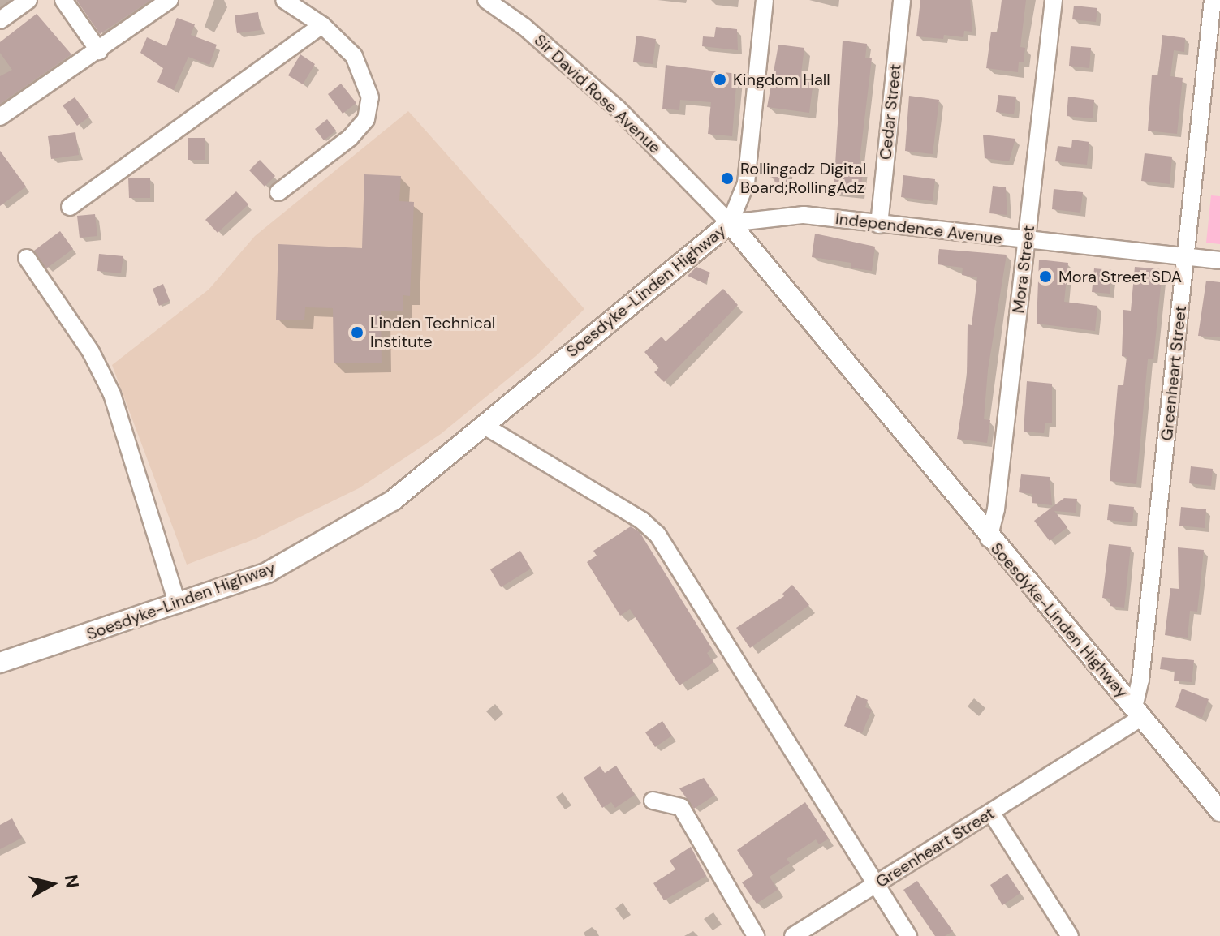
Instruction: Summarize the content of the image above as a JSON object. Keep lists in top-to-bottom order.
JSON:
{
  "streets": {
    "main road": ["Soesdyke-Linden Highway"],
    "street": [
      "Sir David Rose Avenue",
      "Cedar Street",
      "Independence Avenue",
      "Mora Street",
      "Greenheart Street"
    ]
  },
  "crossings": [
    ["Sir David Rose Avenue", "Independence Avenue"],
    ["Sir David Rose Avenue", "Soesdyke-Linden Highway"],
    ["Cedar Street", "Independence Avenue"],
    ["Independence Avenue", "Mora Street"],
    ["Independence Avenue", "Soesdyke-Linden Highway"],
    ["Independence Avenue", "Greenheart Street"],
    ["Mora Street", "Soesdyke-Linden Highway"],
    ["Soesdyke-Linden Highway", "Greenheart Street"]
  ],
  "places": [
    "Kingdom Hall",
    "Rollingadz Digital Board;RollingAdz",
    "Mora Street SDA",
    "Linden Technical Institute"
  ],
  "north": "right"
}
